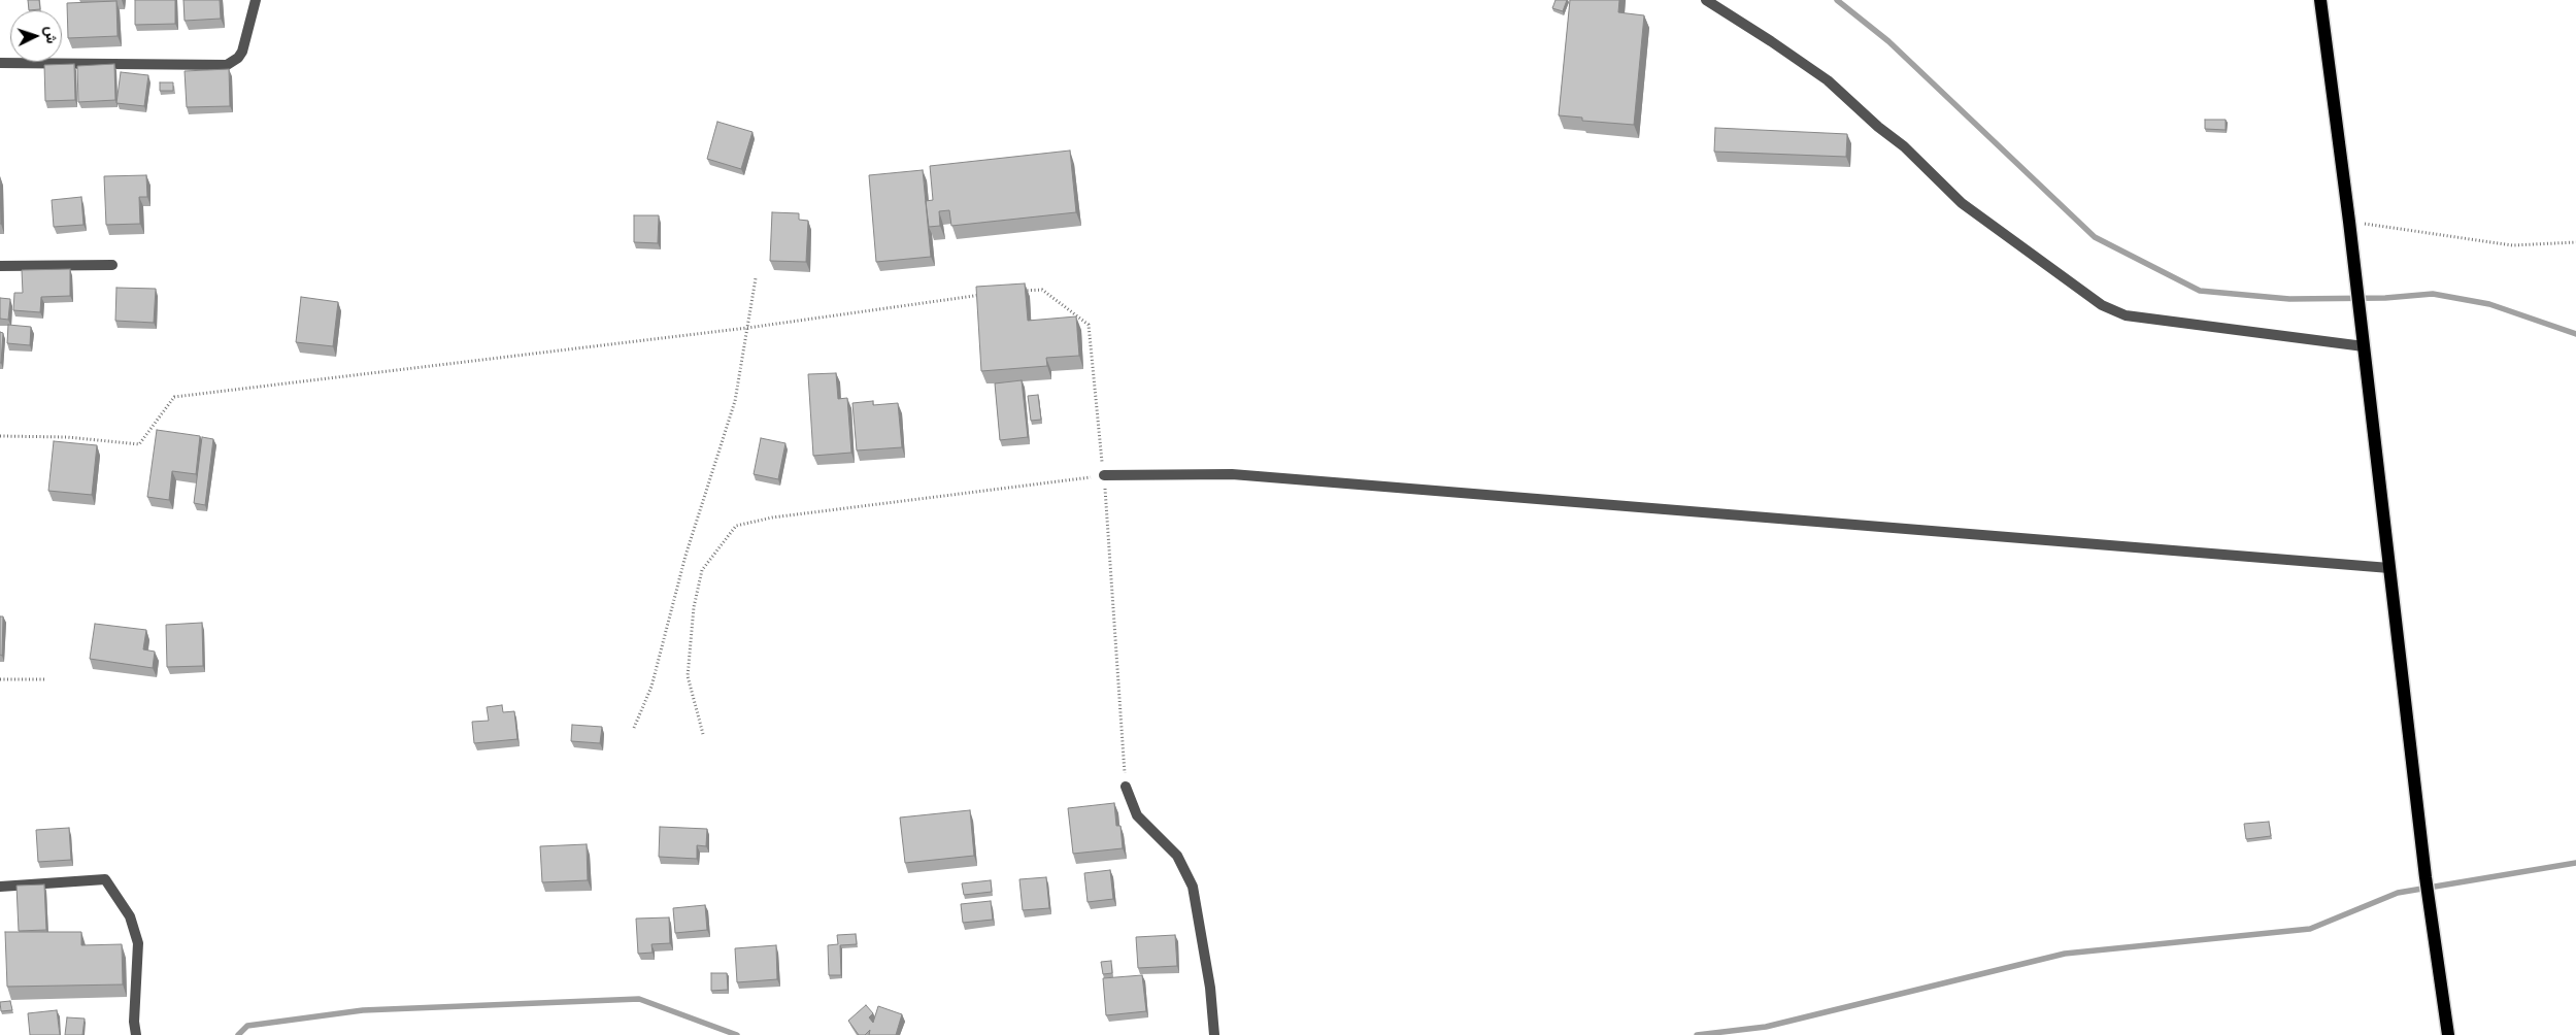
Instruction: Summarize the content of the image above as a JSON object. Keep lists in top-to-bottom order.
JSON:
{
  "north": "right"
}
